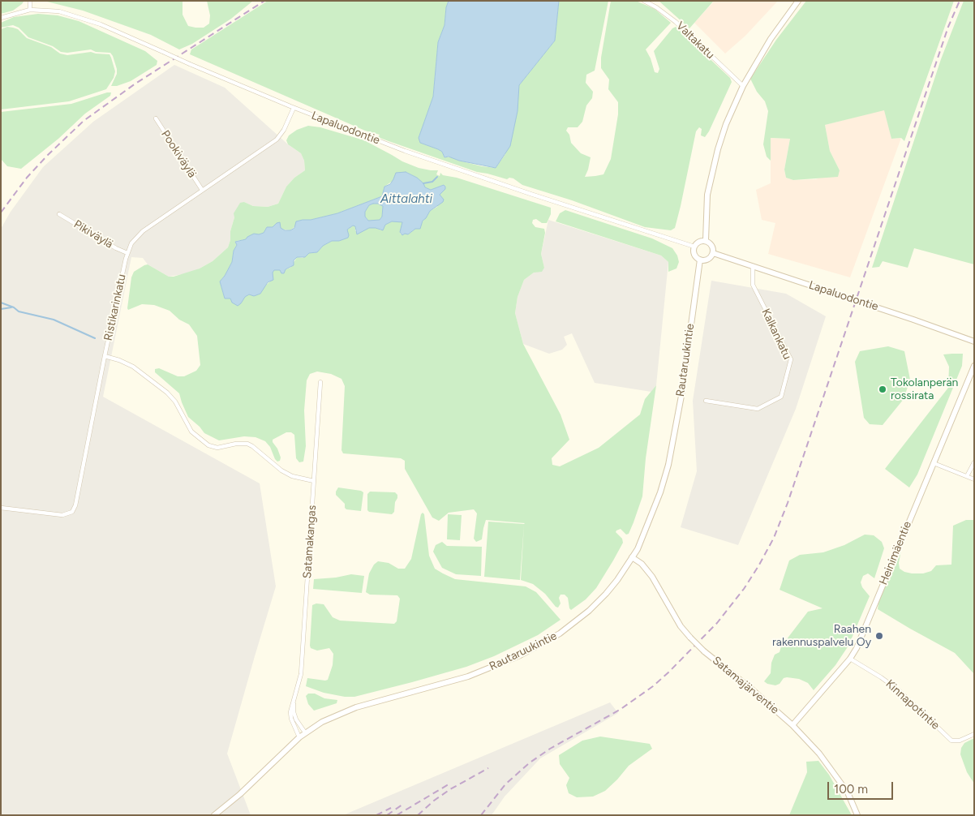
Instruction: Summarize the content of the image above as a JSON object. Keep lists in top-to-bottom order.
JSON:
{
  "streets": {
    "main road": [
      "Lapaluodontie",
      "Rautaruukintie",
      "Heinimäentie",
      "Satamajärventie"
    ],
    "street": [
      "Valtakatu",
      "Pookiväylä",
      "Pikiväylä",
      "Ristikarinkatu",
      "Kalkankatu",
      "Satamakangas",
      "Kinnapotintie"
    ]
  },
  "crossings": [
    ["Lapaluodontie", "Ristikarinkatu"],
    ["Lapaluodontie", "Kalkankatu"],
    ["Lapaluodontie", "Rautaruukintie"],
    ["Pookiväylä", "Ristikarinkatu"],
    ["Pikiväylä", "Ristikarinkatu"],
    ["Rautaruukintie", "Satamakangas"],
    ["Rautaruukintie", "Satamajärventie"],
    ["Heinimäentie", "Satamajärventie"],
    ["Heinimäentie", "Kinnapotintie"]
  ],
  "water": ["Aittalahti"],
  "places": ["Tokolanperän rossirata", "Raahen rakennuspalvelu Oy"],
  "scale_bar": "100 m"
}
